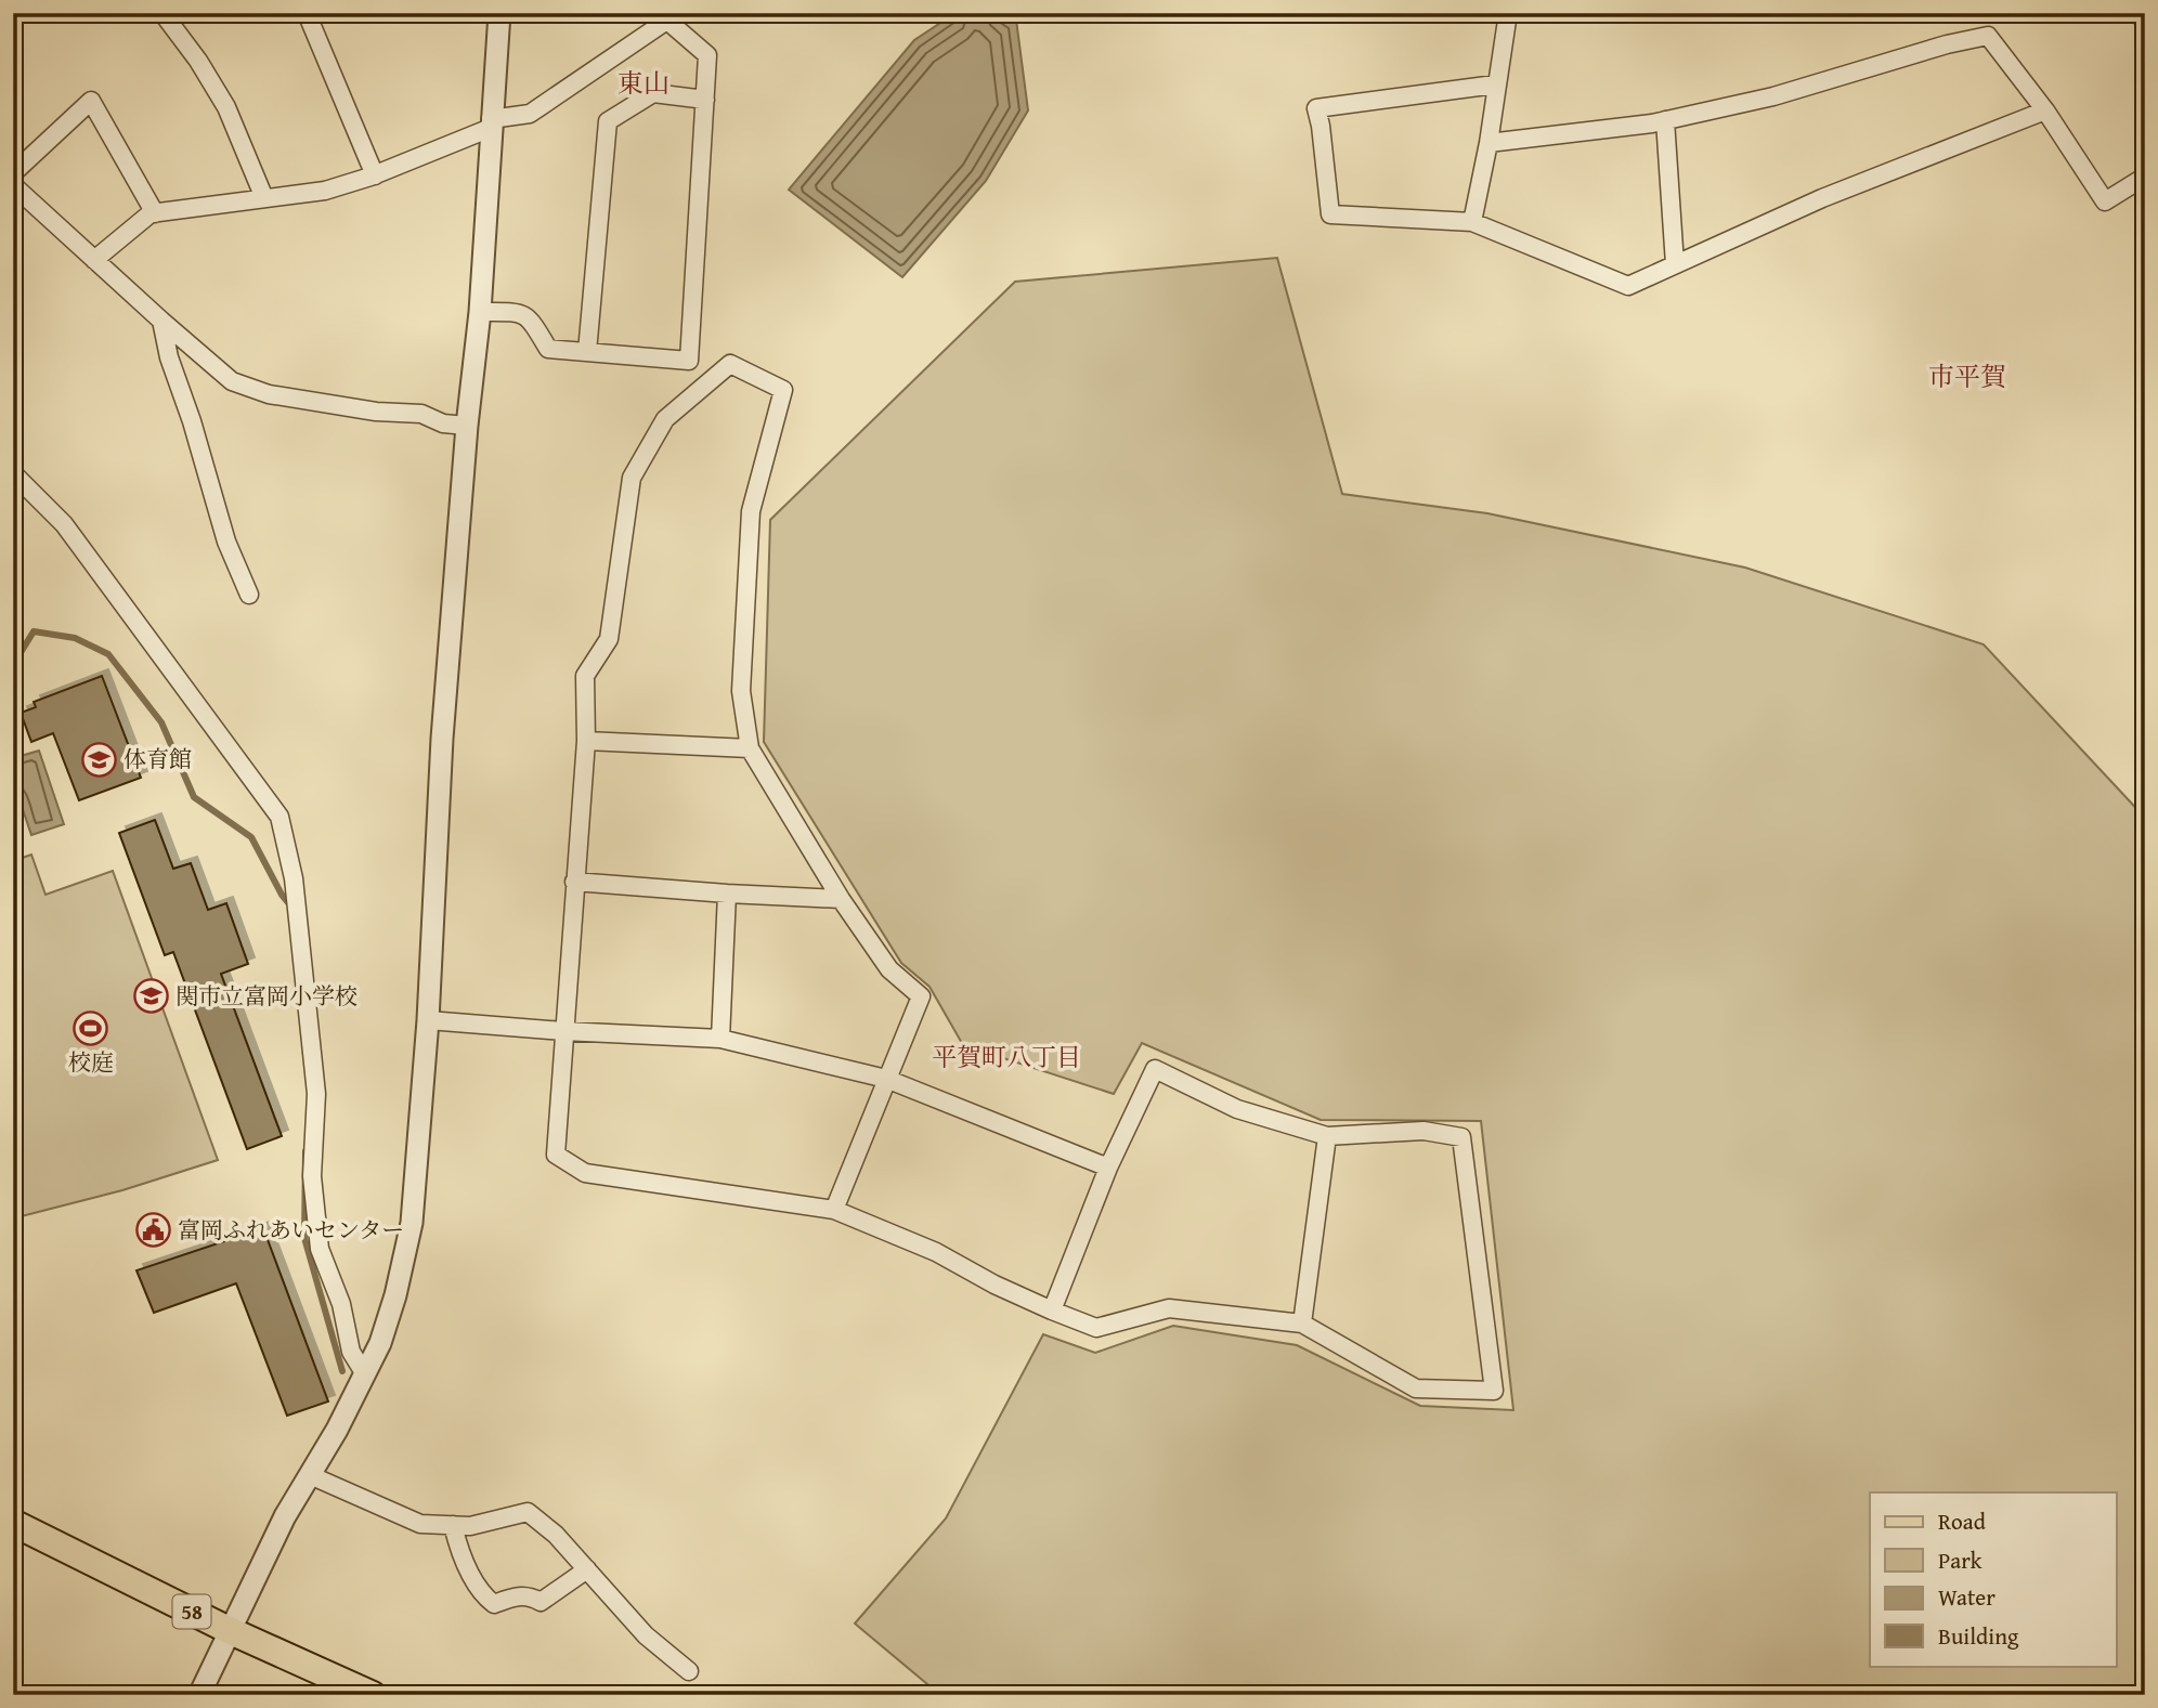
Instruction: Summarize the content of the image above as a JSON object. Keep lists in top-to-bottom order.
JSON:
{
  "streets": {
    "main road": ["58"]
  },
  "districts": ["東山", "市平賀", "平賀町八丁目"],
  "places": {
    "school or university": ["体育館", "関市立富岡小学校"],
    "sports": ["校庭"],
    "public building": ["富岡ふれあいセンター"]
  },
  "legend": [
    "Road",
    "Park",
    "Water",
    "Building"
  ]
}
